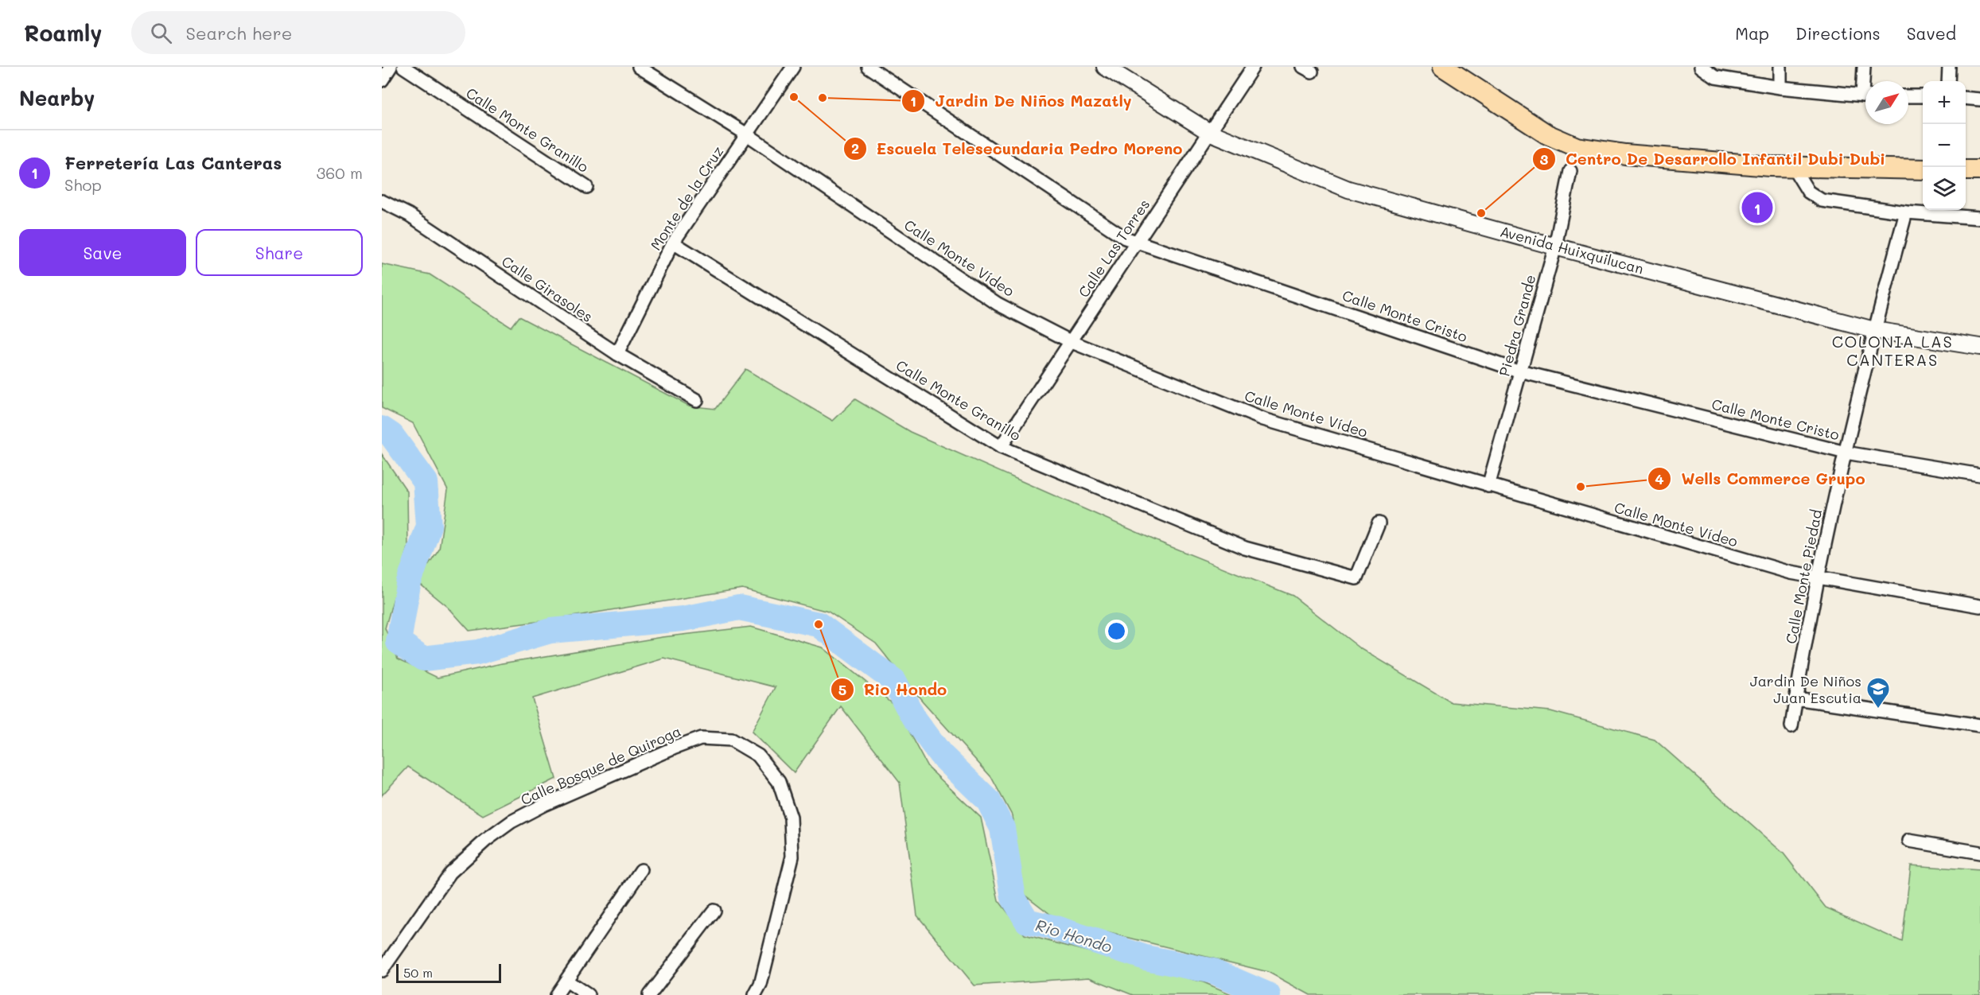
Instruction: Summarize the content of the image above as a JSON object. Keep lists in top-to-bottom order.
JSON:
{
  "streets": {
    "street": [
      "Calle Monte Granillo",
      "Monte de la Cruz",
      "Calle Las Torres",
      "Avenida Huixquilucan",
      "Calle Monte Vídeo",
      "Calle Girasoles",
      "Calle Monte Cristo",
      "Piedra Grande",
      "Calle Monte Piedad",
      "Calle Bosque de Quiroga"
    ]
  },
  "crossings": [
    ["Calle Monte Granillo", "Monte de la Cruz"],
    ["Calle Monte Granillo", "Calle Las Torres"],
    ["Monte de la Cruz", "Calle Monte Vídeo"],
    ["Monte de la Cruz", "Calle Girasoles"],
    ["Calle Las Torres", "Avenida Huixquilucan"],
    ["Calle Las Torres", "Calle Monte Vídeo"],
    ["Calle Las Torres", "Calle Monte Cristo"],
    ["Avenida Huixquilucan", "Piedra Grande"],
    ["Avenida Huixquilucan", "Calle Monte Piedad"],
    ["Calle Monte Vídeo", "Piedra Grande"],
    ["Calle Monte Vídeo", "Calle Monte Piedad"],
    ["Calle Monte Cristo", "Piedra Grande"],
    ["Calle Monte Cristo", "Calle Monte Piedad"]
  ],
  "districts": ["COLONIA LAS CANTERAS"],
  "water": ["Rio Hondo"],
  "places": {
    "other": [
      "Escuela Telesecundaria Pedro Moreno",
      "Jardin De Niños Mazatly",
      "Centro De Desarrollo Infantil Dubi Dubi",
      "Wells Commerce Grupo",
      "Rio Hondo"
    ],
    "school or university": ["Jardin De Niños Juan Escutia"]
  },
  "scale_bar": "50 m",
  "north": "top right",
  "page": {
    "header": "Roamly",
    "search": "Search here",
    "nav": ["Map", "Directions", "Saved"],
    "heading": "Nearby",
    "map_buttons": ["+", "−"],
    "list": [
      {
        "mark": "1",
        "name": "Ferretería Las Canteras",
        "note": "Shop",
        "value": "360 m"
      }
    ],
    "pins": "1",
    "buttons": ["Save", "Share"],
    "scale": "50 m"
  }
}
